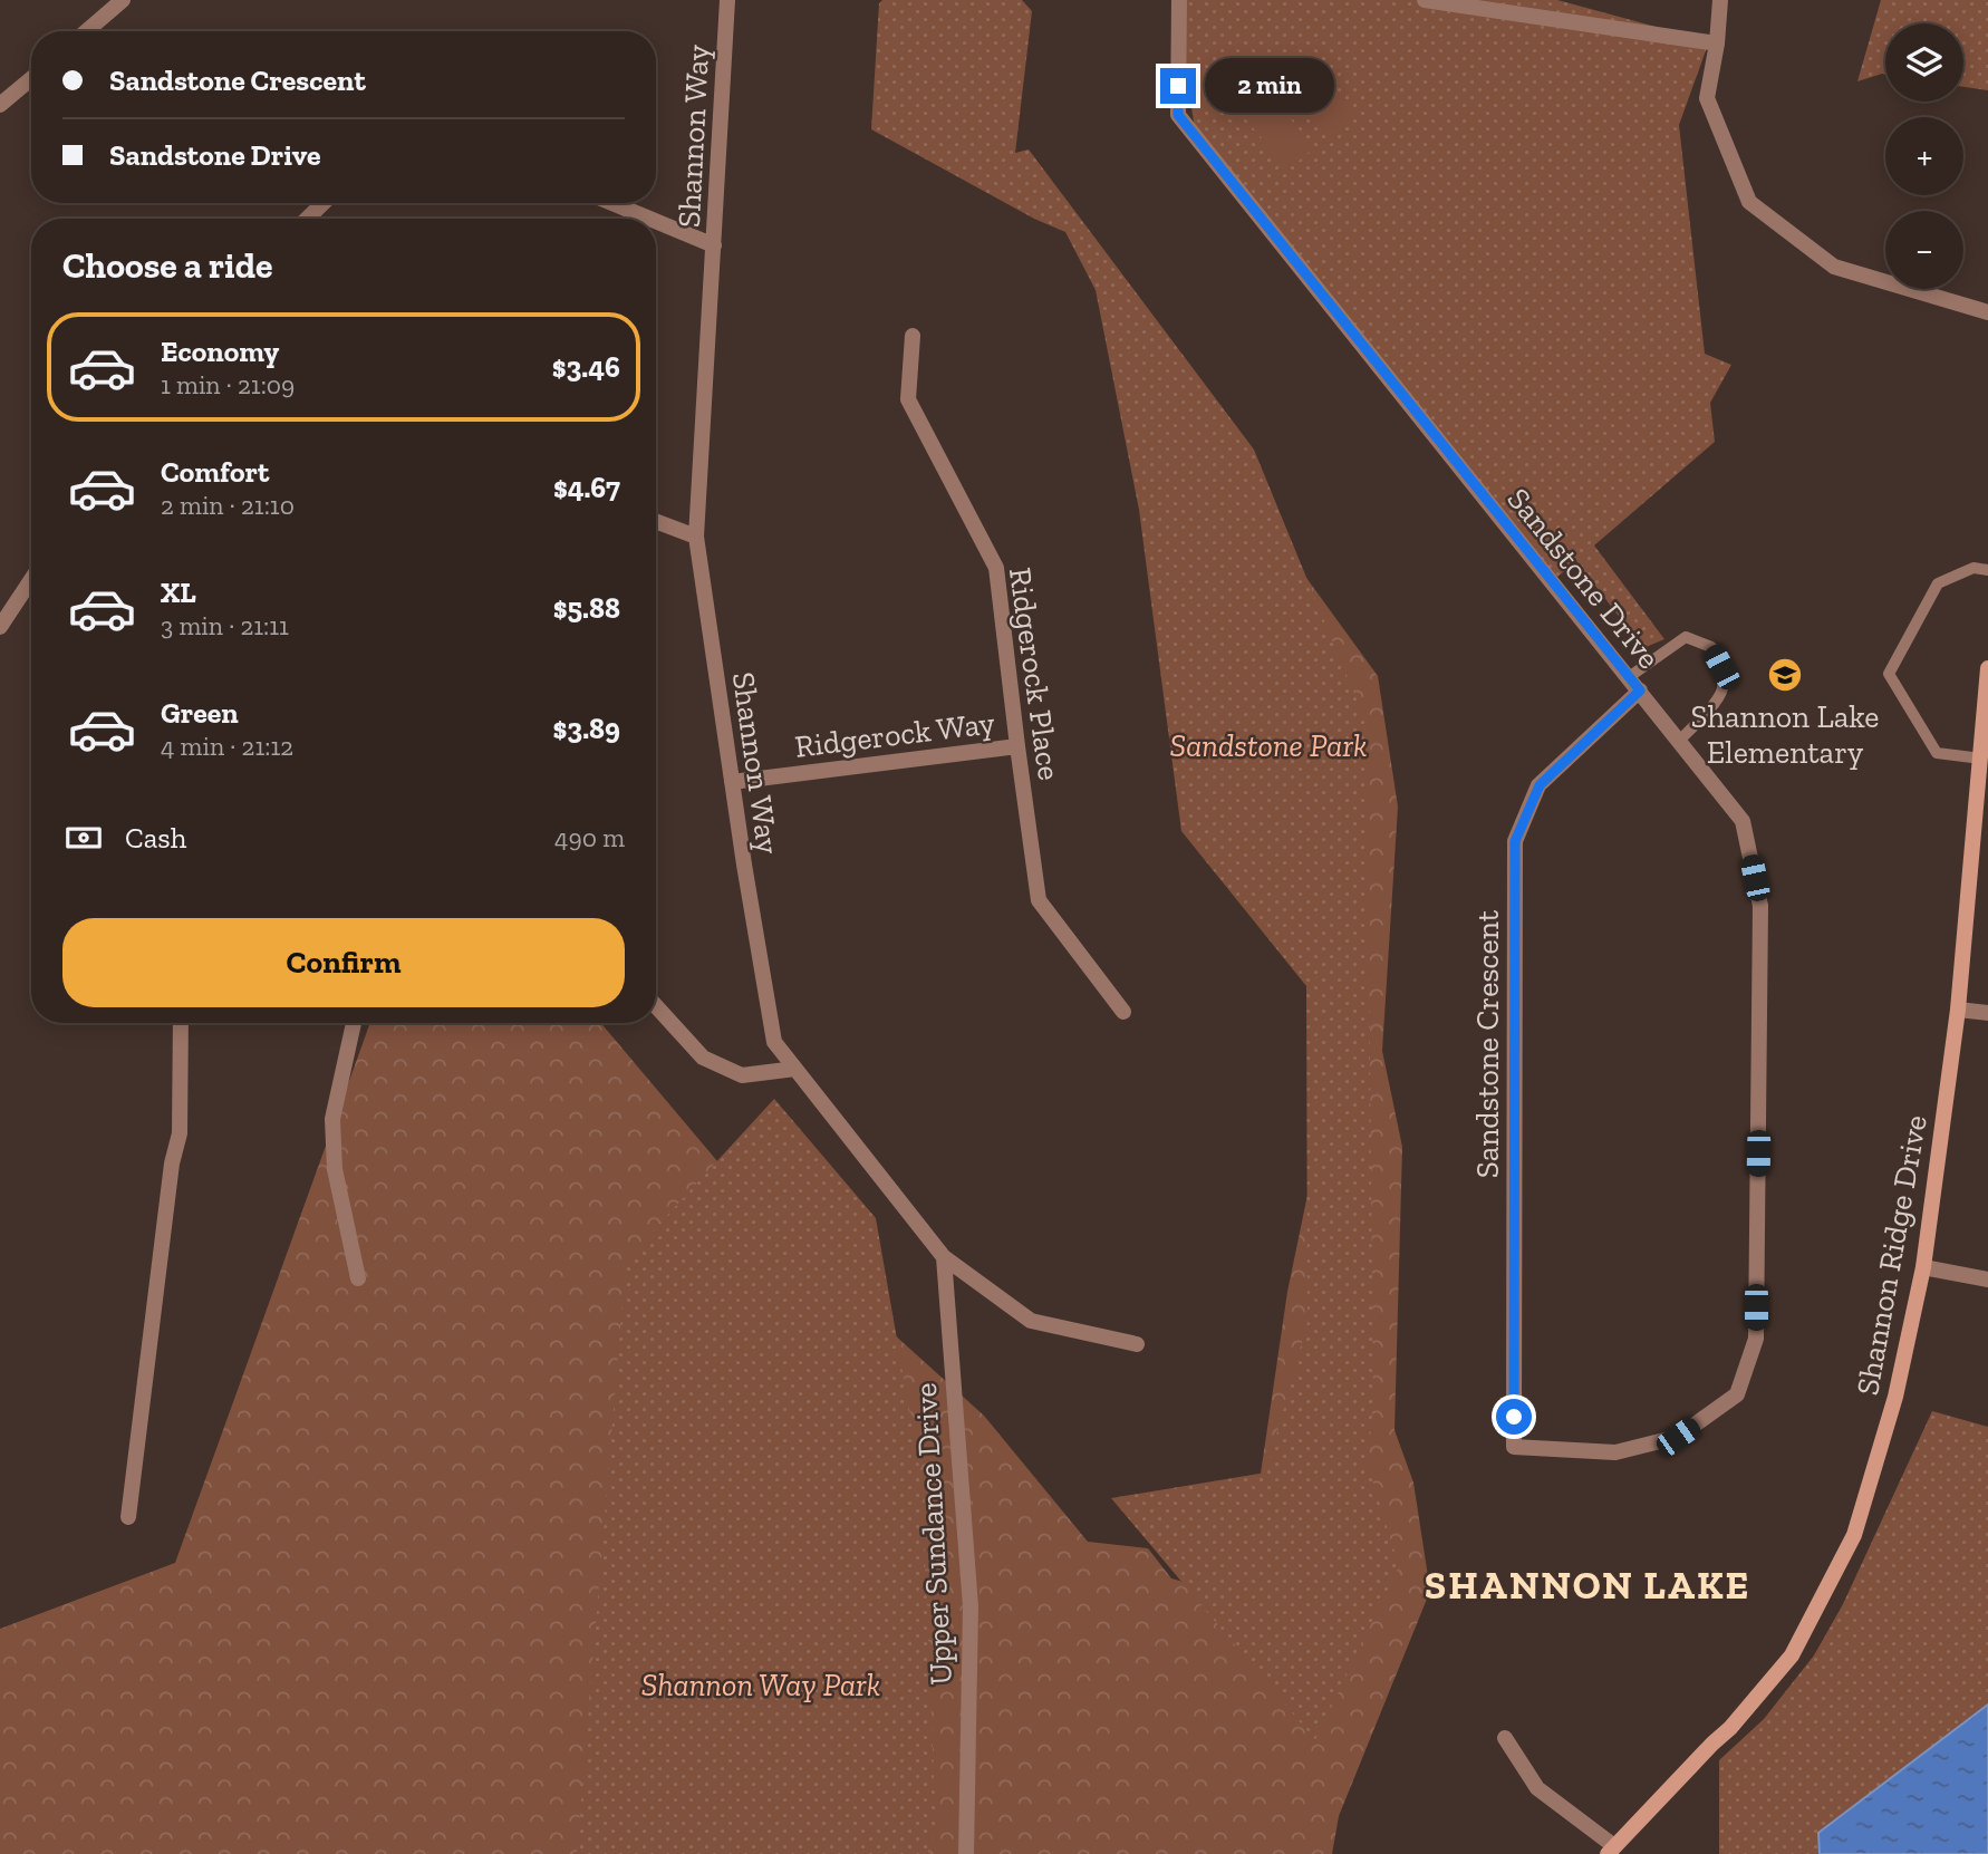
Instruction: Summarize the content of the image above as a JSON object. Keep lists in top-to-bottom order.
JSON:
{
  "streets": {
    "street": [
      "Shannon Way",
      "Sandstone Drive",
      "Ridgerock Place",
      "Ridgerock Way",
      "Sandstone Crescent",
      "Shannon Ridge Drive",
      "Upper Sundance Drive"
    ]
  },
  "crossings": [
    ["Shannon Way", "Ridgerock Way"],
    ["Shannon Way", "Upper Sundance Drive"],
    ["Sandstone Drive", "Sandstone Crescent"],
    ["Ridgerock Place", "Ridgerock Way"]
  ],
  "districts": ["SHANNON LAKE"],
  "parks": ["Sandstone Park", "Shannon Way Park"],
  "places": {
    "school or university": ["Shannon Lake Elementary"]
  },
  "page": {
    "map_buttons": ["+", "−"],
    "banner": ["Sandstone Crescent", "Sandstone Drive"],
    "bubble": "2 min",
    "heading": "Choose a ride",
    "list": [
      {
        "name": "Economy",
        "note": "1 min · 21:09",
        "value": "$3.46"
      },
      {
        "name": "Comfort",
        "note": "2 min · 21:10",
        "value": "$4.67"
      },
      {
        "name": "XL",
        "note": "3 min · 21:11",
        "value": "$5.88"
      },
      {
        "name": "Green",
        "note": "4 min · 21:12",
        "value": "$3.89"
      }
    ],
    "pay": ["Cash", "490 m"],
    "buttons": "Confirm"
  }
}
